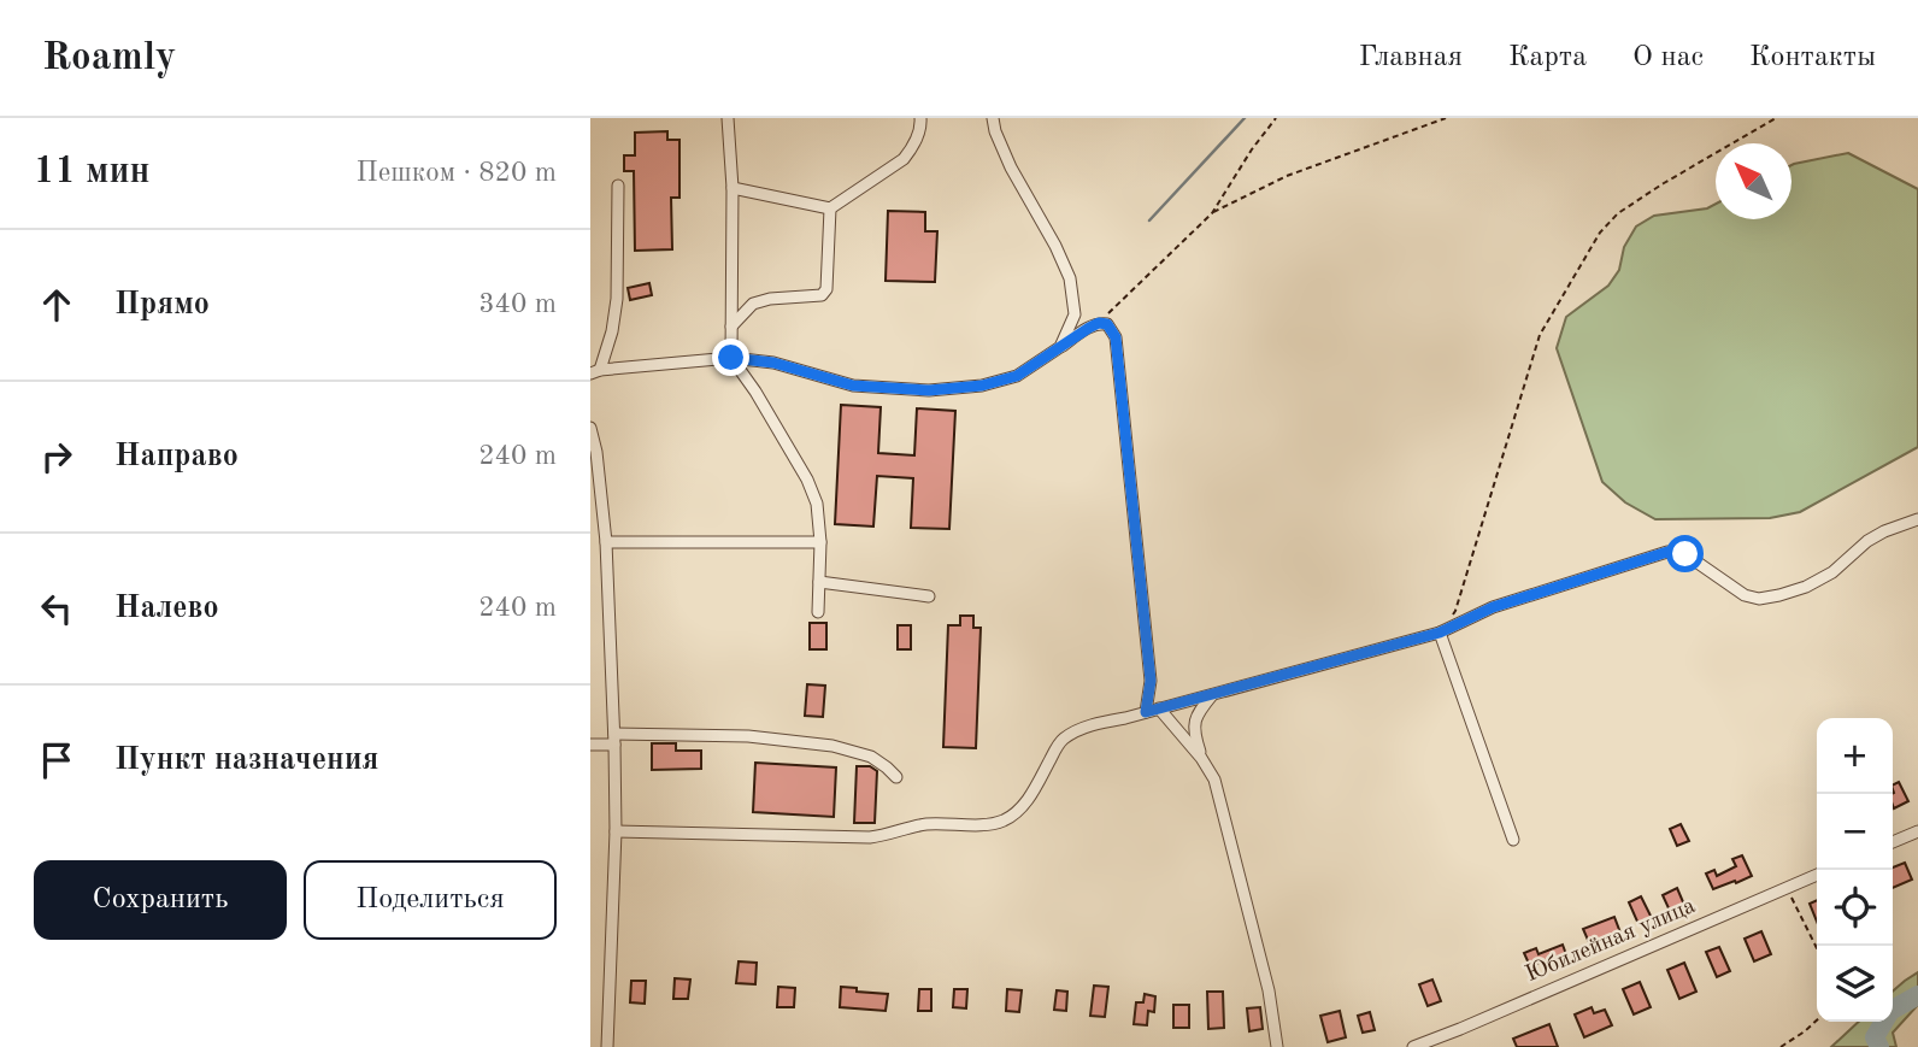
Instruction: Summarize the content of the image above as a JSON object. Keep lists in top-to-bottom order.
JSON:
{
  "streets": {
    "street": ["Юбилейная улица"]
  },
  "north": "top left",
  "page": {
    "header": "Roamly",
    "nav": [
      "Главная",
      "Карта",
      "О нас",
      "Контакты"
    ],
    "heading": ["11 мин", "Пешком · 820 m"],
    "list": [
      ["Прямо", "340 m"],
      ["Направо", "240 m"],
      ["Налево", "240 m"],
      "Пункт назначения"
    ],
    "map_buttons": ["+", "−"],
    "buttons": ["Сохранить", "Поделиться"]
  }
}
